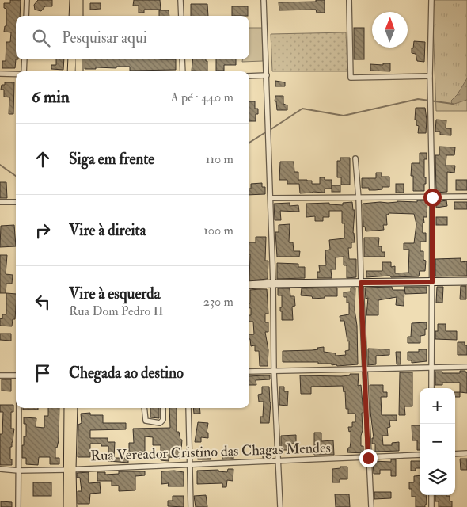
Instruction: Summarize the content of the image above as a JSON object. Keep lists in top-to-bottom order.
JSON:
{
  "streets": {
    "street": ["Rua Vereador Cristino das Chagas Mendes"]
  },
  "north": "top",
  "page": {
    "search": "Pesquisar aqui",
    "heading": ["6 min", "A pé · 440 m"],
    "list": [
      ["Siga em frente", "110 m"],
      ["Vire à direita", "100 m"],
      ["Vire à esquerda", "Rua Dom Pedro II", "230 m"],
      "Chegada ao destino"
    ],
    "map_buttons": ["+", "−"]
  }
}
